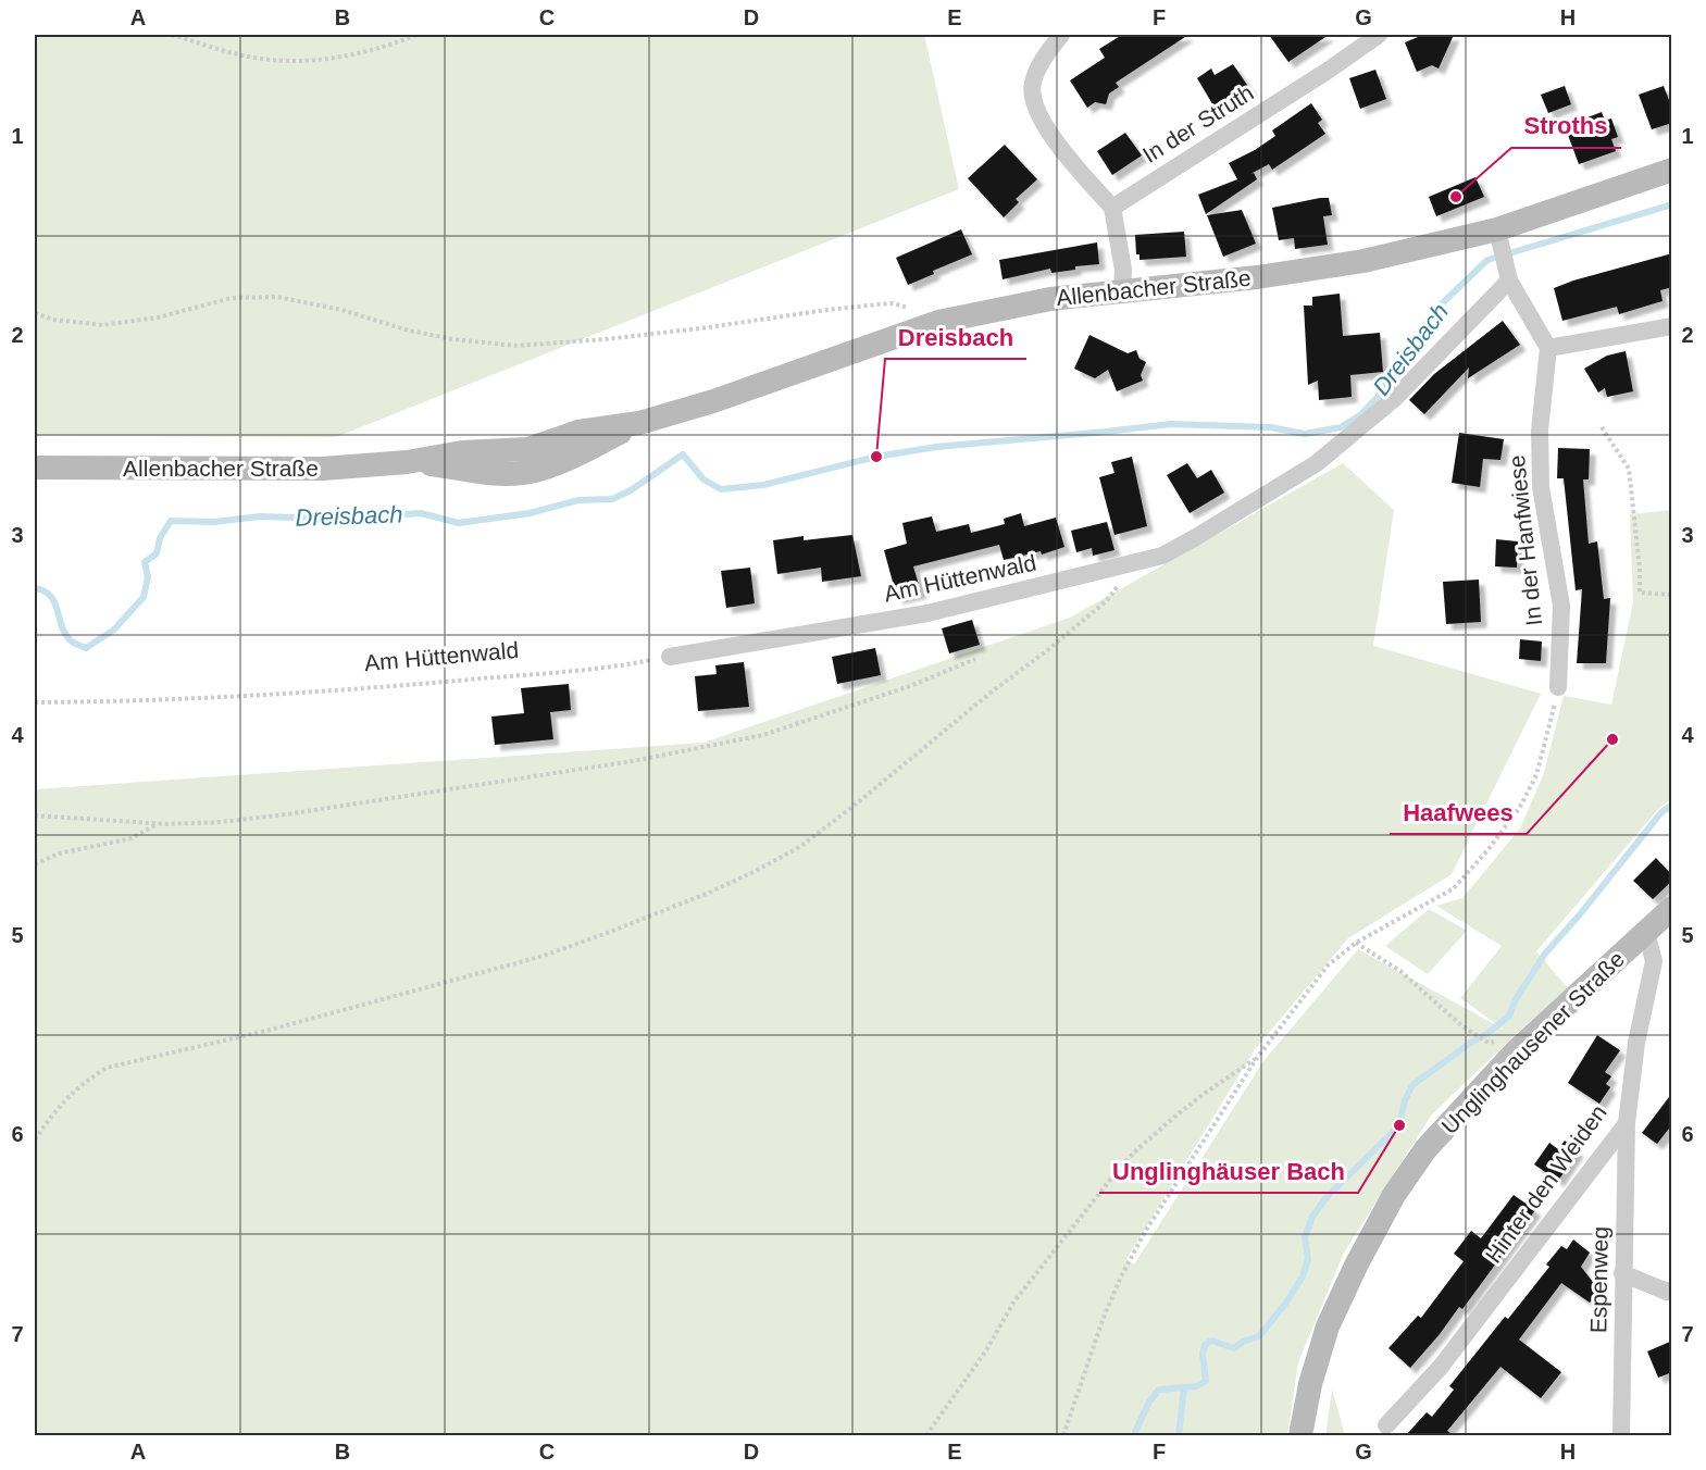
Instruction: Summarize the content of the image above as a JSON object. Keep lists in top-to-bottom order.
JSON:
{
  "streets": {
    "main road": ["Allenbacher Straße", "Unglinghausener Straße"],
    "street": [
      "In der Struth",
      "In der Hanfwiese",
      "Am Hüttenwald",
      "Hinter den Weiden",
      "Espenweg"
    ]
  },
  "crossings": [
    ["Unglinghausener Straße", "Hinter den Weiden"],
    ["Hinter den Weiden", "Espenweg"]
  ],
  "water": ["Dreisbach"],
  "places": [
    "Stroths",
    "Dreisbach",
    "Haafwees",
    "Unglinghäuser Bach"
  ],
  "grid": {
    "columns": [
      "A",
      "B",
      "C",
      "D",
      "E",
      "F",
      "G",
      "H"
    ],
    "rows": [
      "1",
      "2",
      "3",
      "4",
      "5",
      "6",
      "7"
    ]
  }
}
